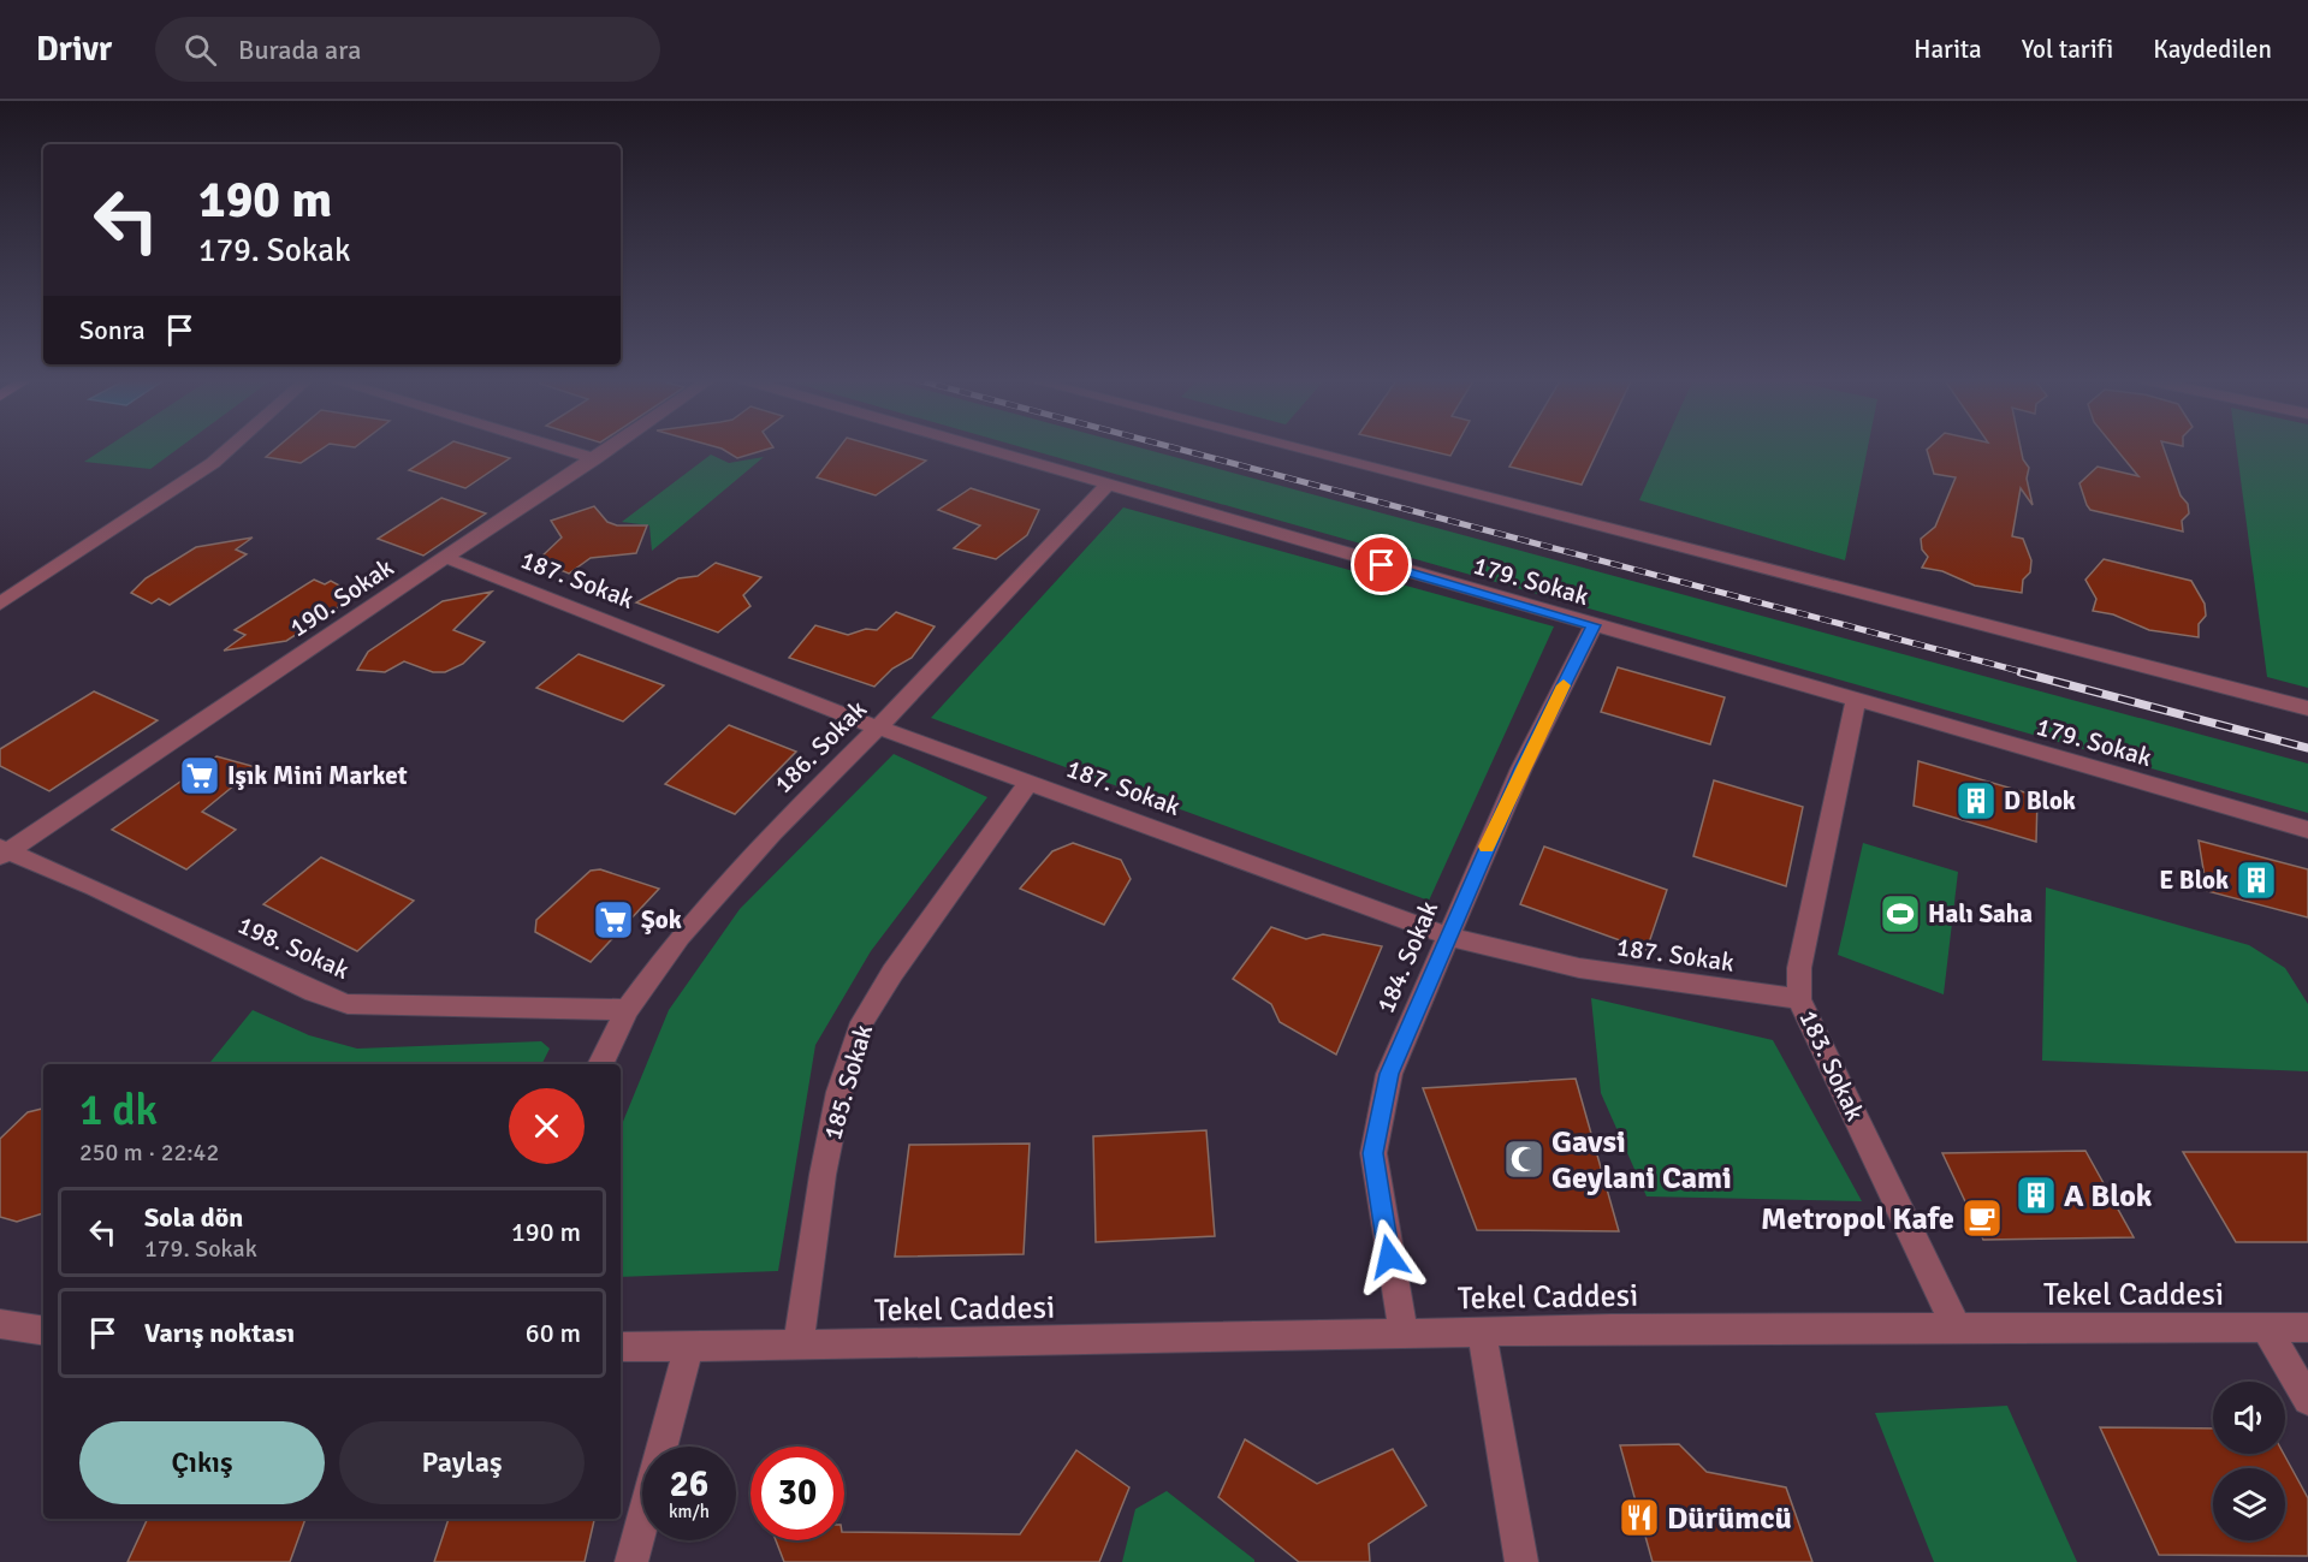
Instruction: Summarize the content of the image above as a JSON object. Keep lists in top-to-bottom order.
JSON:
{
  "streets": {
    "street": [
      "187. Sokak",
      "179. Sokak",
      "190. Sokak",
      "186. Sokak",
      "198. Sokak",
      "184. Sokak",
      "183. Sokak",
      "185. Sokak",
      "Tekel Caddesi"
    ]
  },
  "crossings": [
    ["187. Sokak", "190. Sokak"],
    ["187. Sokak", "186. Sokak"],
    ["187. Sokak", "184. Sokak"],
    ["187. Sokak", "183. Sokak"],
    ["187. Sokak", "185. Sokak"],
    ["179. Sokak", "186. Sokak"],
    ["179. Sokak", "184. Sokak"],
    ["179. Sokak", "183. Sokak"],
    ["190. Sokak", "198. Sokak"],
    ["186. Sokak", "198. Sokak"],
    ["184. Sokak", "Tekel Caddesi"],
    ["183. Sokak", "Tekel Caddesi"],
    ["185. Sokak", "Tekel Caddesi"]
  ],
  "places": {
    "supermarket": ["Işık Mini Market", "Şok"],
    "building": ["D Blok", "E Blok", "A Blok"],
    "sports": ["Halı Saha"],
    "mosque": ["Gavsi Geylani Cami"],
    "cafe": ["Metropol Kafe"],
    "restaurant": ["Dürümcü"]
  },
  "page": {
    "header": "Drivr",
    "search": "Burada ara",
    "nav": ["Harita", "Yol tarifi", "Kaydedilen"],
    "turn": ["190 m", "179. Sokak"],
    "then": "Sonra",
    "heading": ["1 dk", "250 m · 22:42"],
    "list": [
      {
        "name": "Sola dön",
        "note": "179. Sokak",
        "value": "190 m"
      },
      {
        "name": "Varış noktası",
        "value": "60 m"
      }
    ],
    "buttons": ["Çıkış", "Paylaş"],
    "speed": "26 km/h",
    "limit": "30"
  }
}
